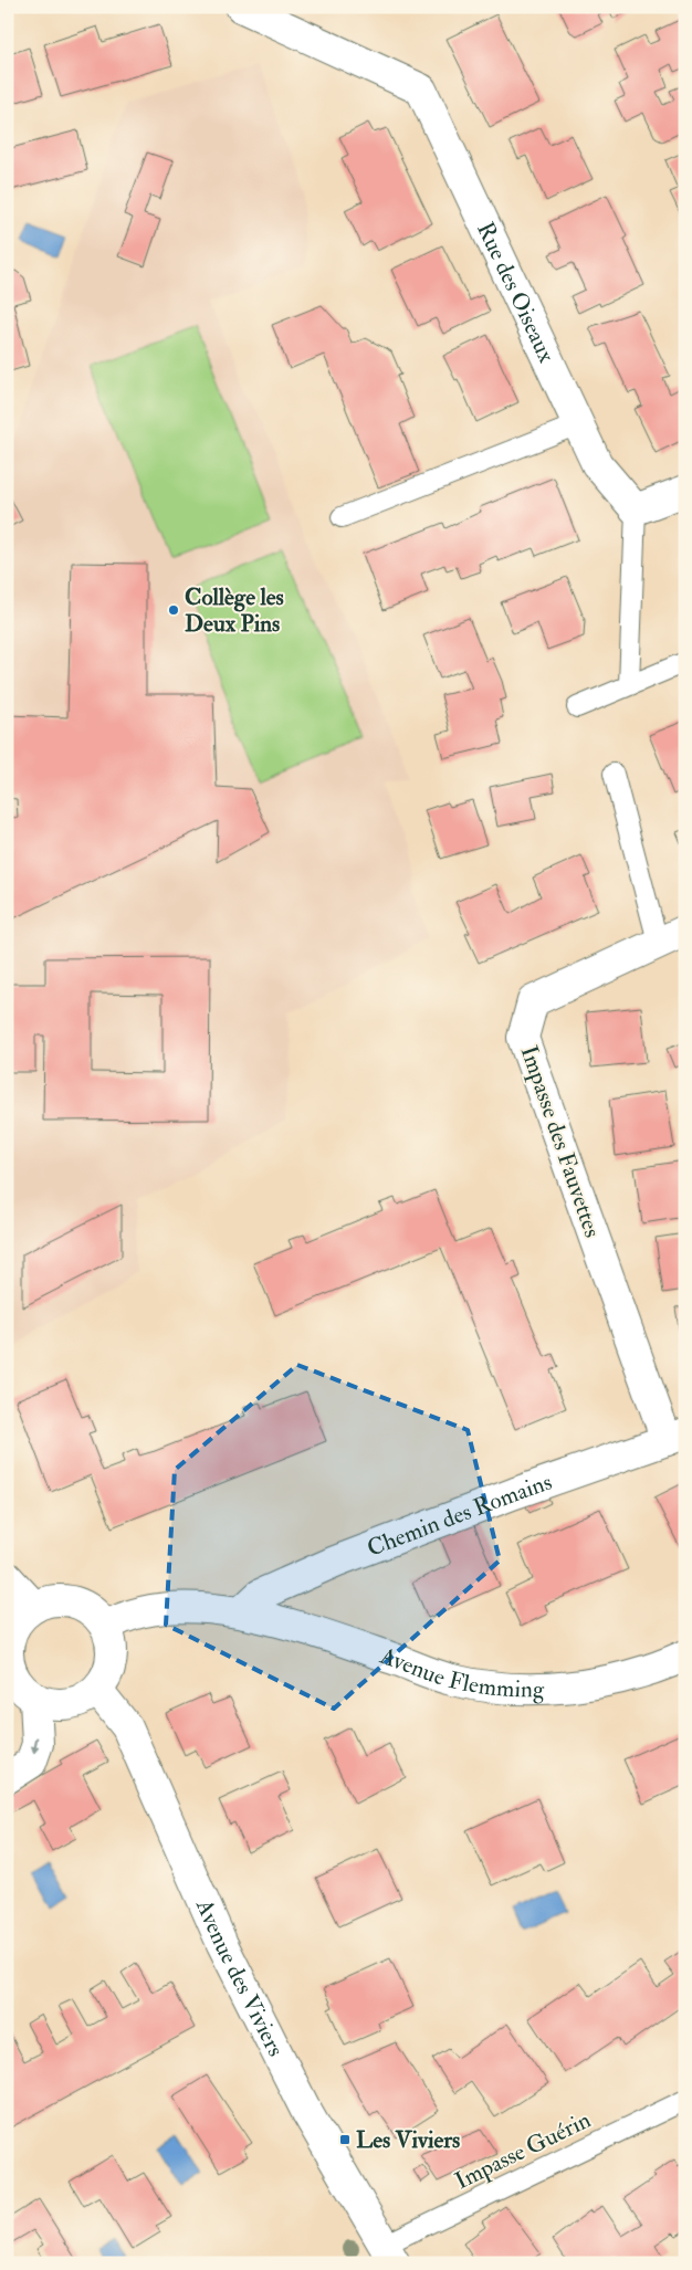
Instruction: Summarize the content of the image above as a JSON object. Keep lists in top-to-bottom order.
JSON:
{
  "streets": {
    "street": [
      "Rue des Oiseaux",
      "Impasse des Fauvettes",
      "Chemin des Romains",
      "Avenue Flemming",
      "Avenue des Viviers"
    ],
    "lane": ["Impasse Guérin"]
  },
  "crossings": [
    ["Impasse des Fauvettes", "Chemin des Romains"],
    ["Chemin des Romains", "Avenue Flemming"],
    ["Avenue Flemming", "Avenue des Viviers"],
    ["Avenue des Viviers", "Impasse Guérin"]
  ],
  "places": {
    "other": ["Collège les Deux Pins"],
    "transit": ["Les Viviers"]
  }
}
